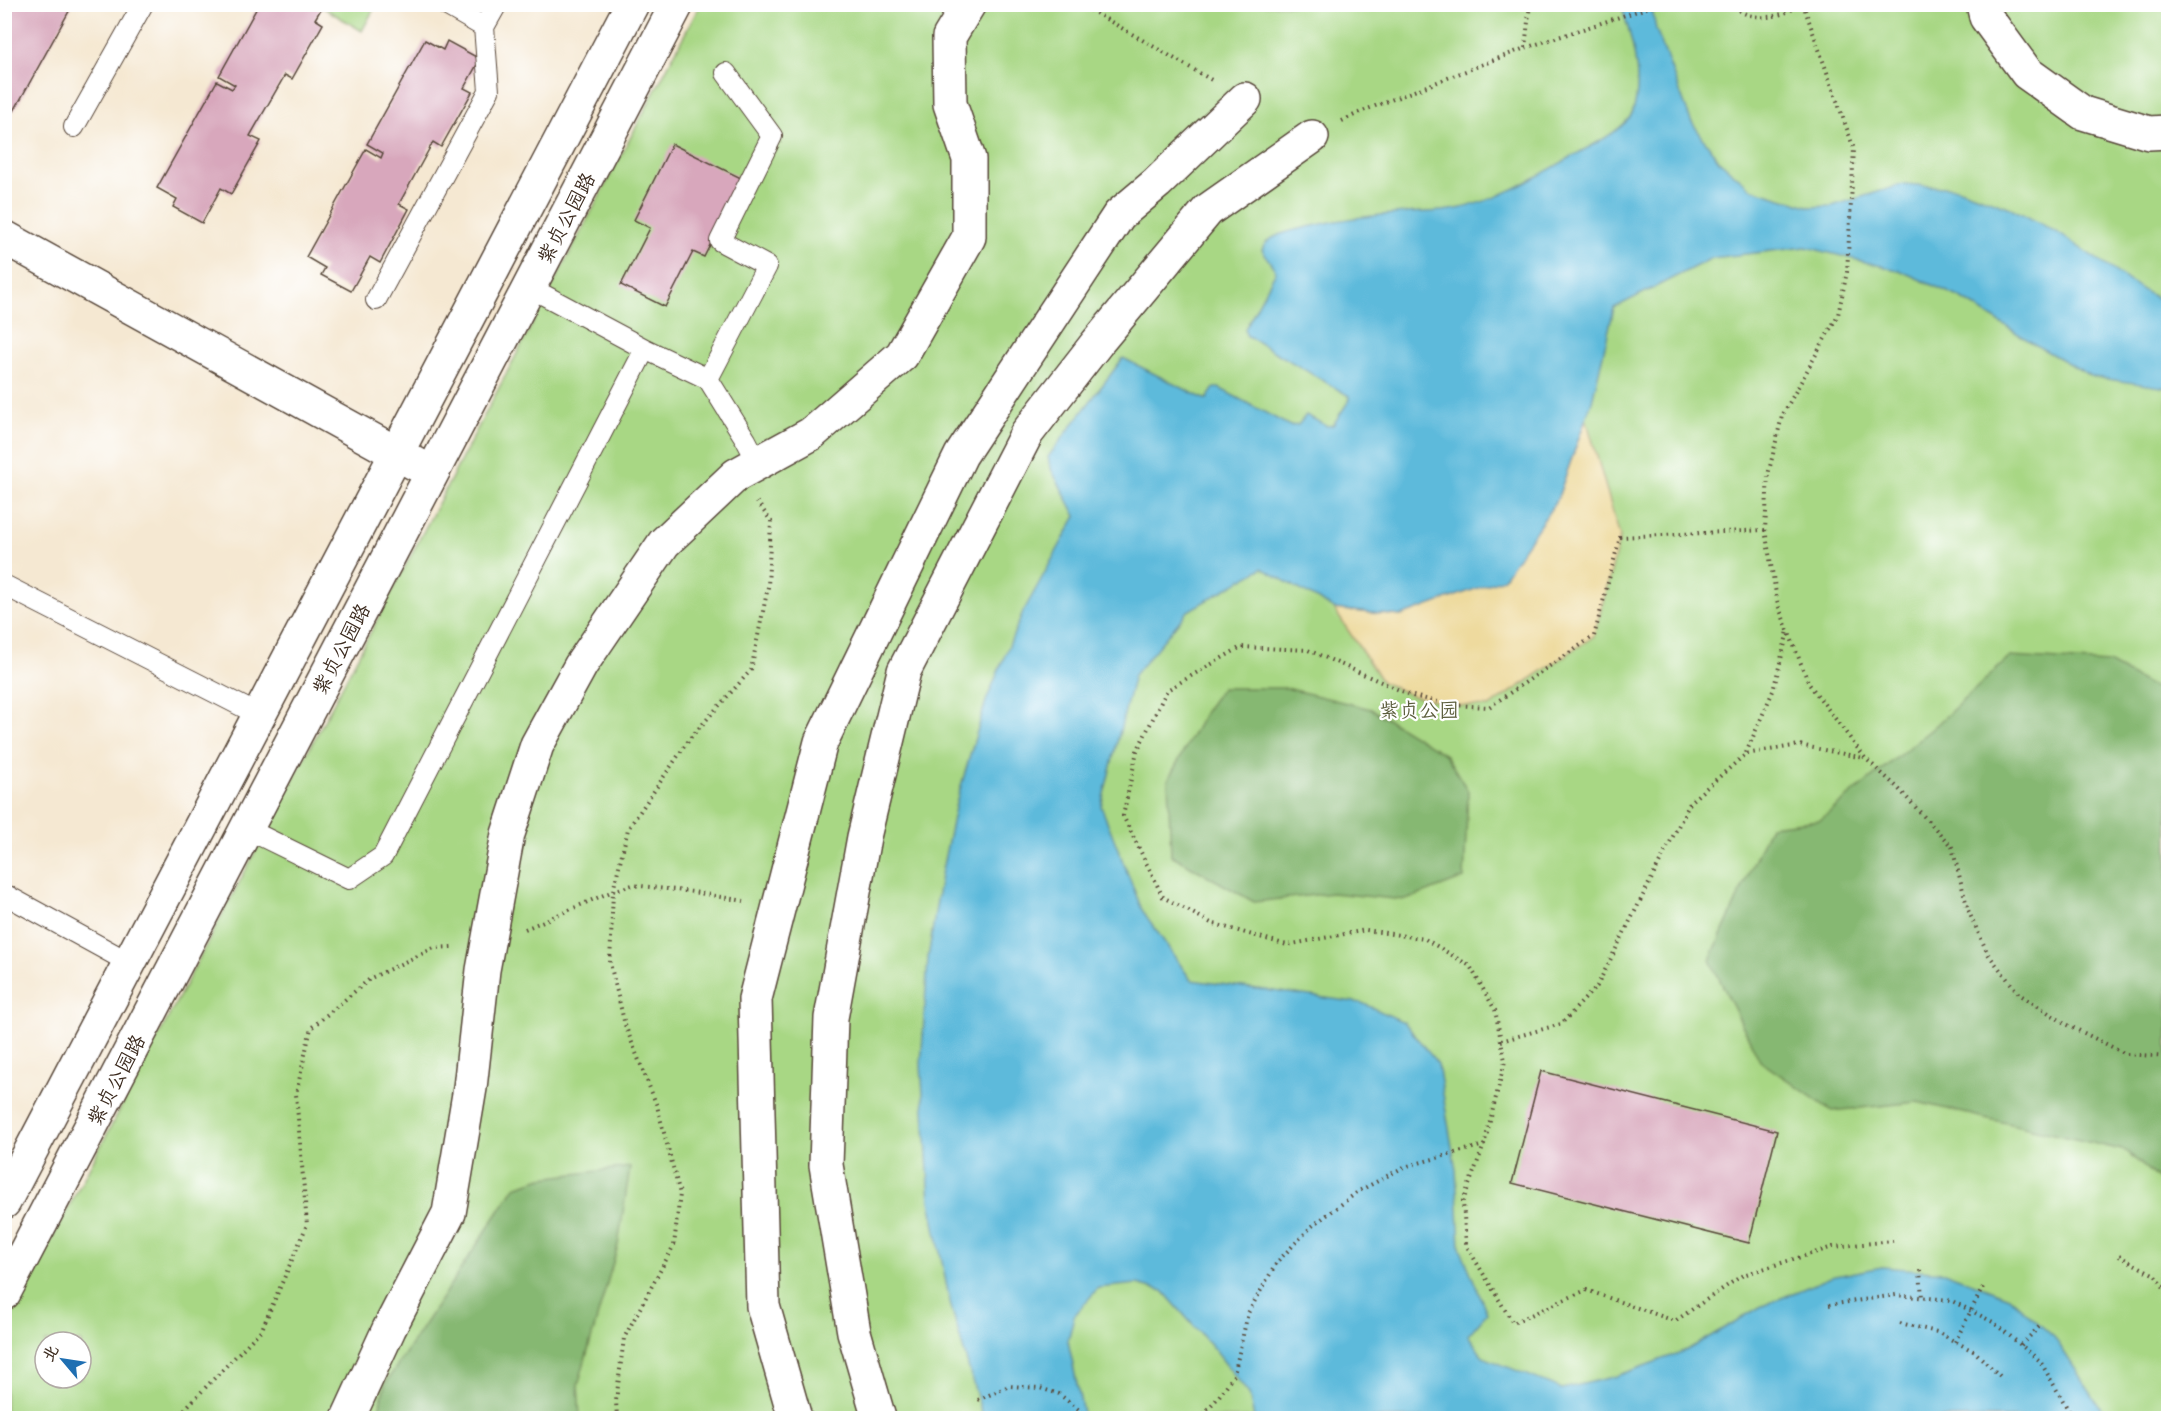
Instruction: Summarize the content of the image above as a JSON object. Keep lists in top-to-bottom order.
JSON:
{
  "streets": {
    "street": ["紫贞公园路"]
  },
  "parks": ["紫贞公园"],
  "north": "top left"
}
